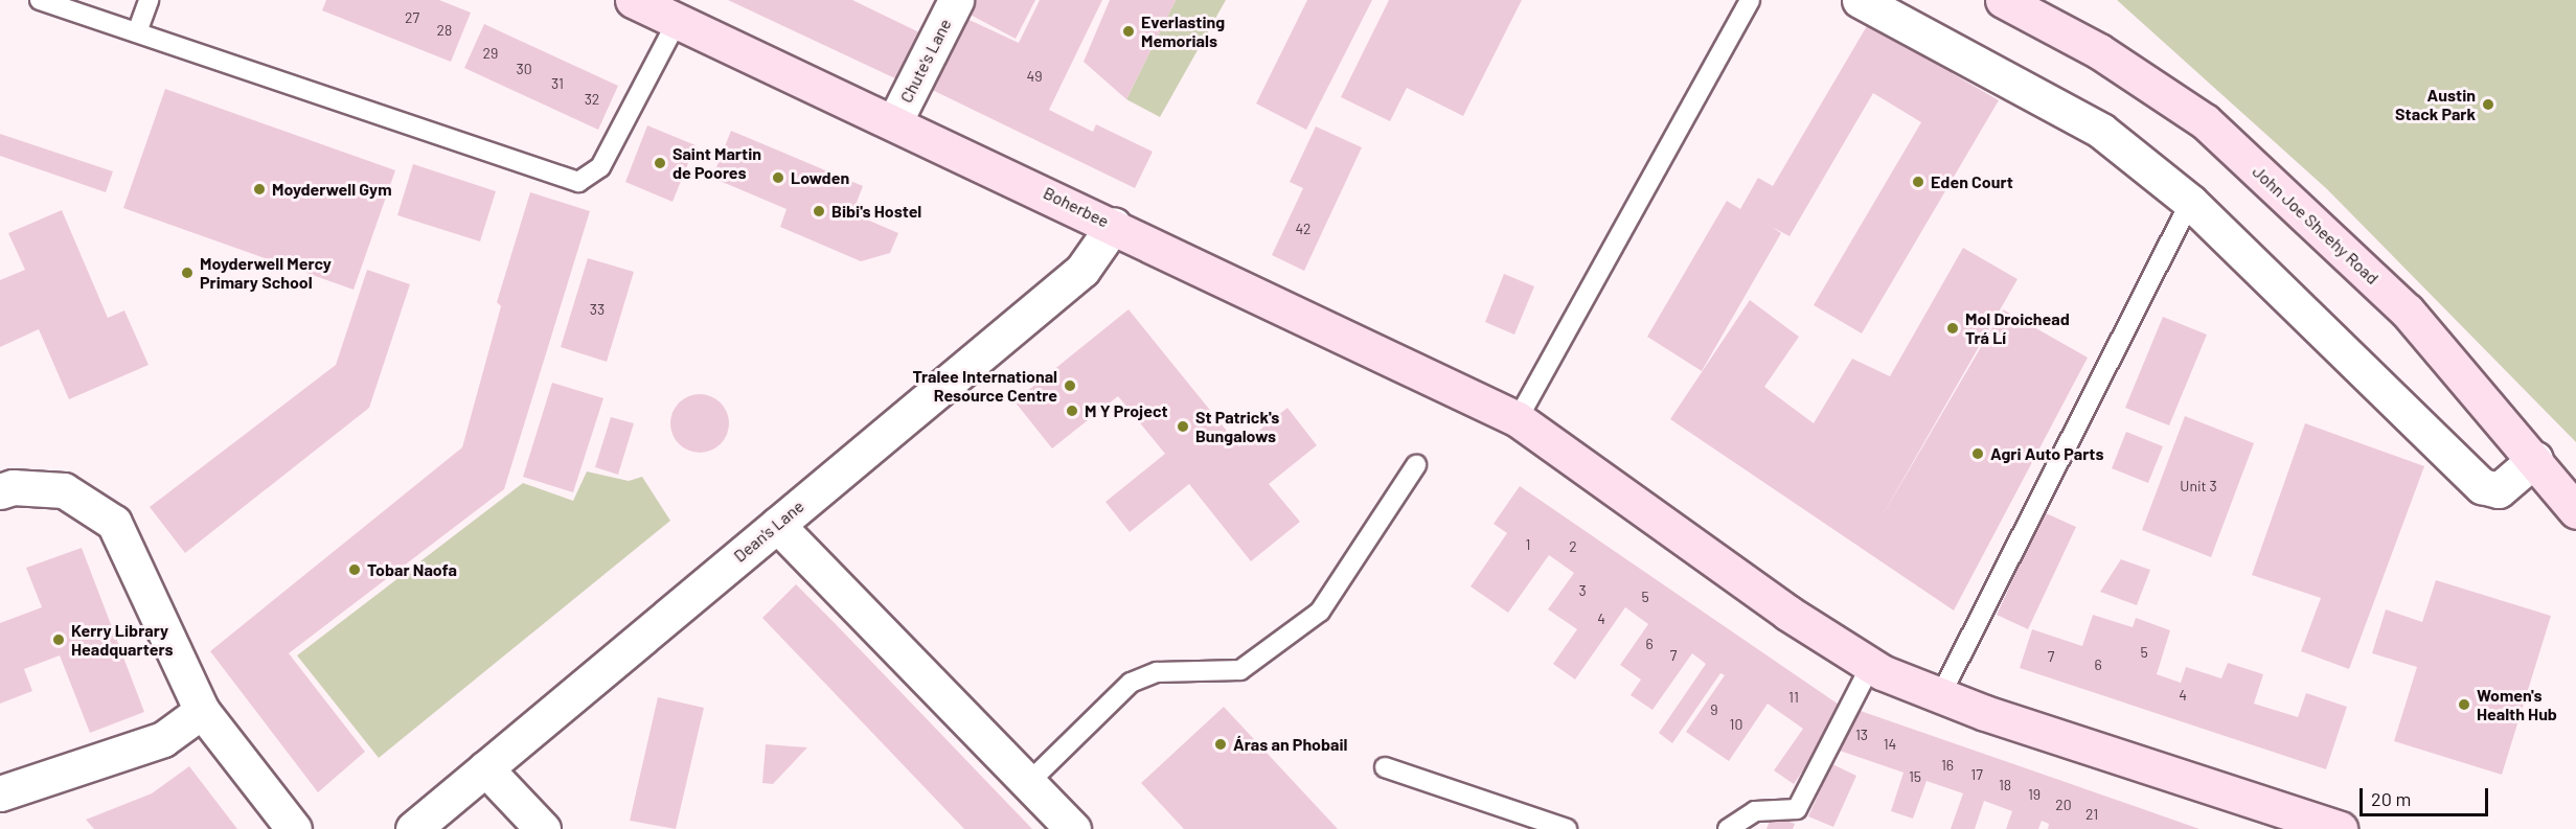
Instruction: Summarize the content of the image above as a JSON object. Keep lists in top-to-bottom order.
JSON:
{
  "streets": {
    "main road": ["Boherbee", "John Joe Sheehy Road"],
    "street": ["Chute's Lane", "Dean's Lane"]
  },
  "crossings": [
    ["Chute's Lane", "Boherbee"],
    ["Boherbee", "Dean's Lane"]
  ],
  "places": [
    "Everlasting Memorials",
    "Austin Stack Park",
    "Saint Martin de Poores",
    "Lowden",
    "Eden Court",
    "Moyderwell Gym",
    "Bibi's Hostel",
    "Moyderwell Mercy Primary School",
    "Mol Droichead Trá Lí",
    "Tralee International Resource Centre",
    "M Y Project",
    "St Patrick's Bungalows",
    "Agri Auto Parts",
    "Tobar Naofa",
    "Kerry Library Headquarters",
    "Women's Health Hub",
    "Áras an Phobail"
  ],
  "house_numbers": [
    "27",
    "28",
    "29",
    "30",
    "49",
    "31",
    "32",
    "42",
    "33",
    "Unit 3",
    "1",
    "2",
    "3",
    "5",
    "4",
    "6",
    "5",
    "7",
    "7",
    "6",
    "4",
    "11",
    "9",
    "10",
    "13",
    "14",
    "16",
    "17",
    "15",
    "18",
    "19",
    "20",
    "21"
  ],
  "scale_bar": "20 m"
}
